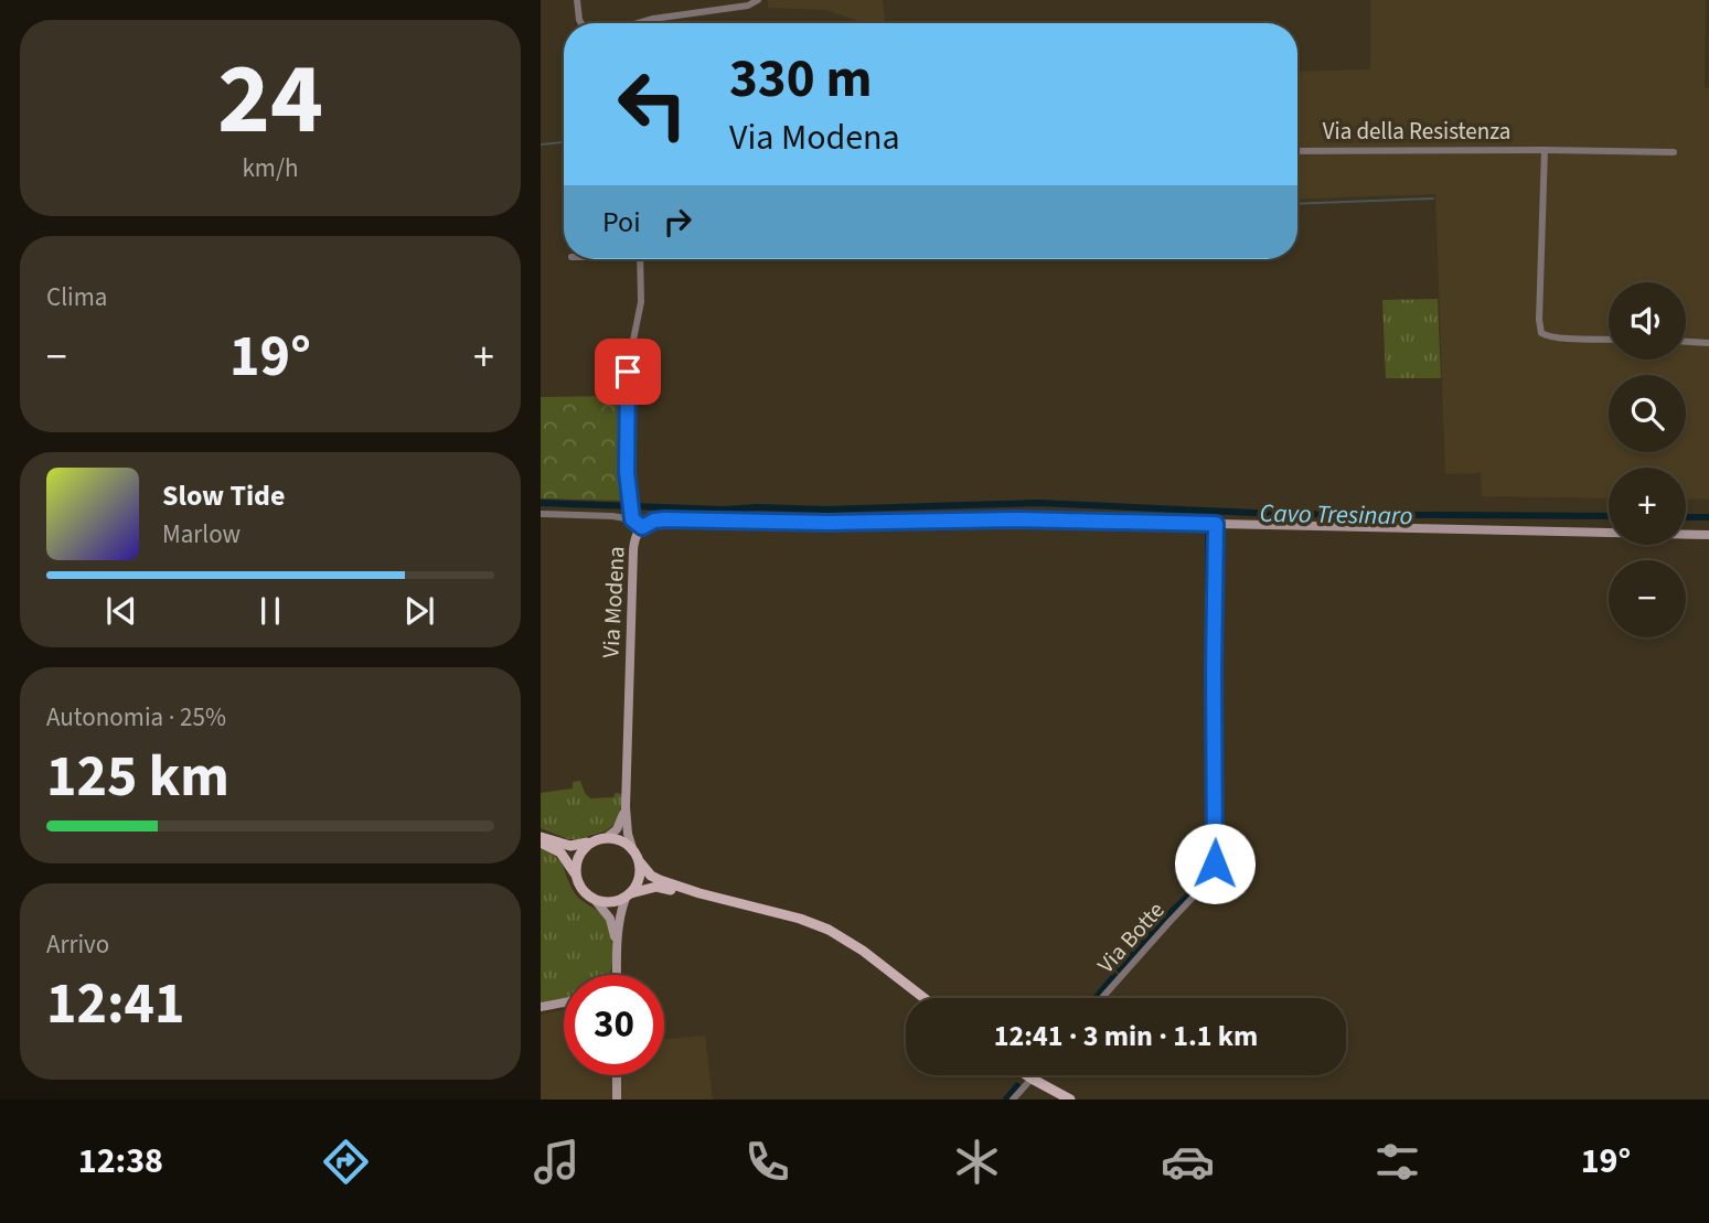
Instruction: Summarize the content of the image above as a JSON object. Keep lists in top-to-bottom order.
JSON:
{
  "streets": {
    "street": ["Via della Resistenza", "Via Modena", "Via Botte"]
  },
  "crossings": [
    ["Via Modena", "Via Botte"]
  ],
  "water": ["Cavo Tresinaro"],
  "page": {
    "tile": [
      ["24", "km/h"],
      "Clima",
      ["Autonomia · 25%", "125 km"],
      ["Arrivo", "12:41"]
    ],
    "turn": ["330 m", "Via Modena"],
    "then": "Poi",
    "map_buttons": ["+", "−"],
    "heat": ["−", "19°", "+"],
    "song": ["Slow Tide", "Marlow"],
    "limit": "30",
    "trip": "12:41 · 3 min · 1.1 km",
    "tabs": ["12:38", "19°"]
  }
}
